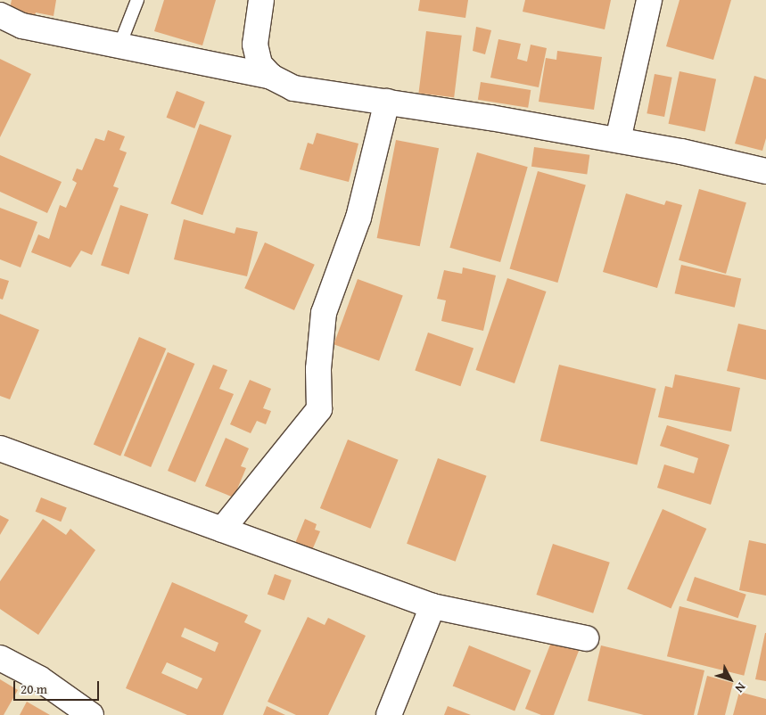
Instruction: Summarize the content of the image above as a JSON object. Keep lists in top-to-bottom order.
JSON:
{
  "scale_bar": "20 m",
  "north": "bottom right"
}
